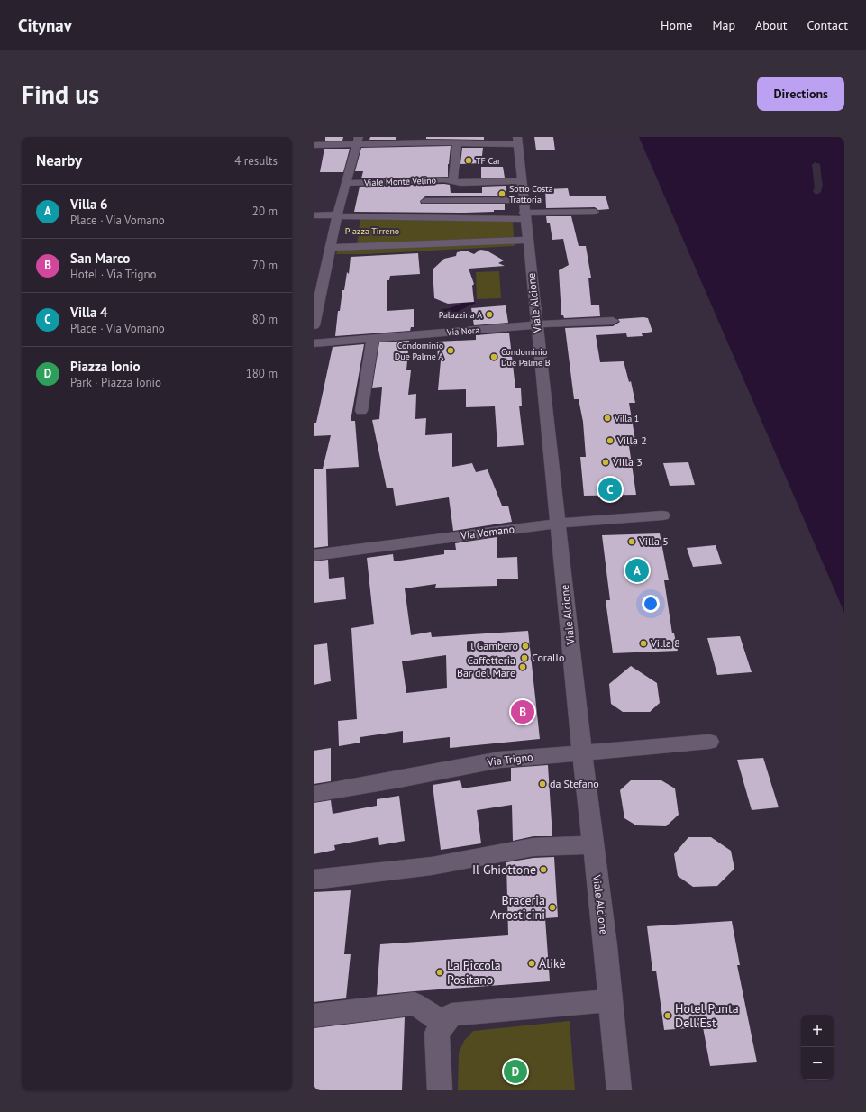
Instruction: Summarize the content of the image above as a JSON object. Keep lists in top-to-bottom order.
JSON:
{
  "streets": {
    "street": [
      "Viale Monte Velino",
      "Viale Alcione",
      "Via Nora",
      "Via Vomano",
      "Via Trigno"
    ]
  },
  "crossings": [
    ["Viale Alcione", "Via Nora"],
    ["Viale Alcione", "Via Vomano"],
    ["Viale Alcione", "Via Trigno"]
  ],
  "parks": ["Piazza Tirreno"],
  "places": [
    "TF Car",
    "Sotto Costa Trattoria",
    "Palazzina A",
    "Condominio Due Palme A",
    "Condominio Due Palme B",
    "Villa 1",
    "Villa 2",
    "Villa 3",
    "Villa 5",
    "Villa 8",
    "Il Gambero",
    "Corallo",
    "Caffetteria Bar del Mare",
    "da Stefano",
    "Il Ghiottone",
    "Braceria Arrosticini",
    "Alikè",
    "La Piccola Positano",
    "Hotel Punta Dell'Est"
  ],
  "page": {
    "header": "Citynav",
    "nav": [
      "Home",
      "Map",
      "About",
      "Contact"
    ],
    "buttons": "Directions",
    "title": "Find us",
    "heading": ["Nearby", "4 results"],
    "list": [
      {
        "mark": "A",
        "name": "Villa 6",
        "note": "Place · Via Vomano",
        "value": "20 m"
      },
      {
        "mark": "B",
        "name": "San Marco",
        "note": "Hotel · Via Trigno",
        "value": "70 m"
      },
      {
        "mark": "C",
        "name": "Villa 4",
        "note": "Place · Via Vomano",
        "value": "80 m"
      },
      {
        "mark": "D",
        "name": "Piazza Ionio",
        "note": "Park · Piazza Ionio",
        "value": "180 m"
      }
    ],
    "pins": [
      "C",
      "A",
      "B",
      "D"
    ],
    "map_buttons": ["+", "−"]
  }
}
